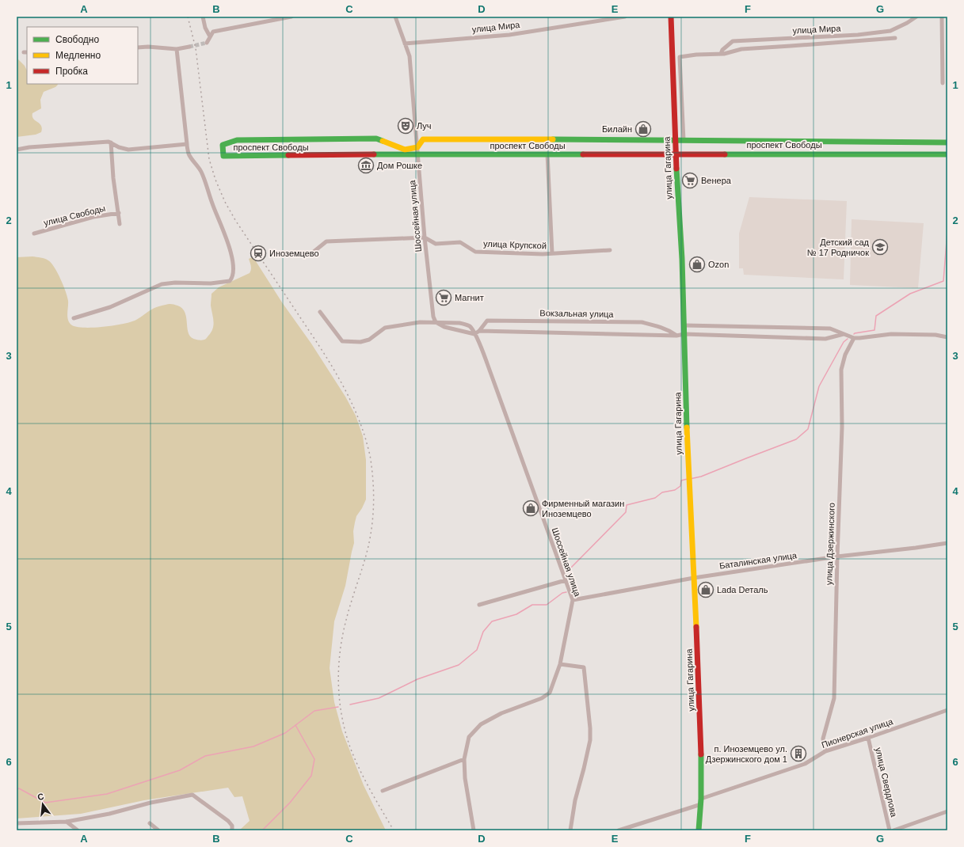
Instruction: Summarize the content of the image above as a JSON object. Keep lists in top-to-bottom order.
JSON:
{
  "streets": {
    "street": [
      "улица Мира",
      "проспект Свободы",
      "улица Гагарина",
      "улица Свободы",
      "Шоссейная улица",
      "улица Крупской",
      "Вокзальная улица",
      "улица Дзержинского",
      "Баталинская улица",
      "Пионерская улица",
      "улица Свердлова"
    ]
  },
  "crossings": [
    ["улица Мира", "проспект Свободы"],
    ["улица Мира", "Шоссейная улица"],
    ["проспект Свободы", "улица Гагарина"],
    ["проспект Свободы", "Шоссейная улица"],
    ["улица Гагарина", "Баталинская улица"],
    ["улица Гагарина", "Пионерская улица"],
    ["Шоссейная улица", "улица Крупской"],
    ["Шоссейная улица", "Вокзальная улица"],
    ["Шоссейная улица", "Баталинская улица"],
    ["улица Дзержинского", "Баталинская улица"],
    ["улица Дзержинского", "Пионерская улица"],
    ["Пионерская улица", "улица Свердлова"]
  ],
  "places": {
    "theatre": ["Луч"],
    "shop": [
      "Билайн",
      "Ozon",
      "Фирменный магазин Иноземцево",
      "Lada Dеталь"
    ],
    "museum": ["Дом Рошке"],
    "supermarket": ["Венера", "Магнит"],
    "school or university": ["Детский сад № 17 Родничок"],
    "station": ["Иноземцево"],
    "building": ["п. Иноземцево ул. Дзержинского дом 1"]
  },
  "legend": ["Свободно", "Медленно", "Пробка"],
  "north": "top",
  "grid": {
    "columns": [
      "A",
      "B",
      "C",
      "D",
      "E",
      "F",
      "G"
    ],
    "rows": [
      "1",
      "2",
      "3",
      "4",
      "5",
      "6"
    ]
  }
}
